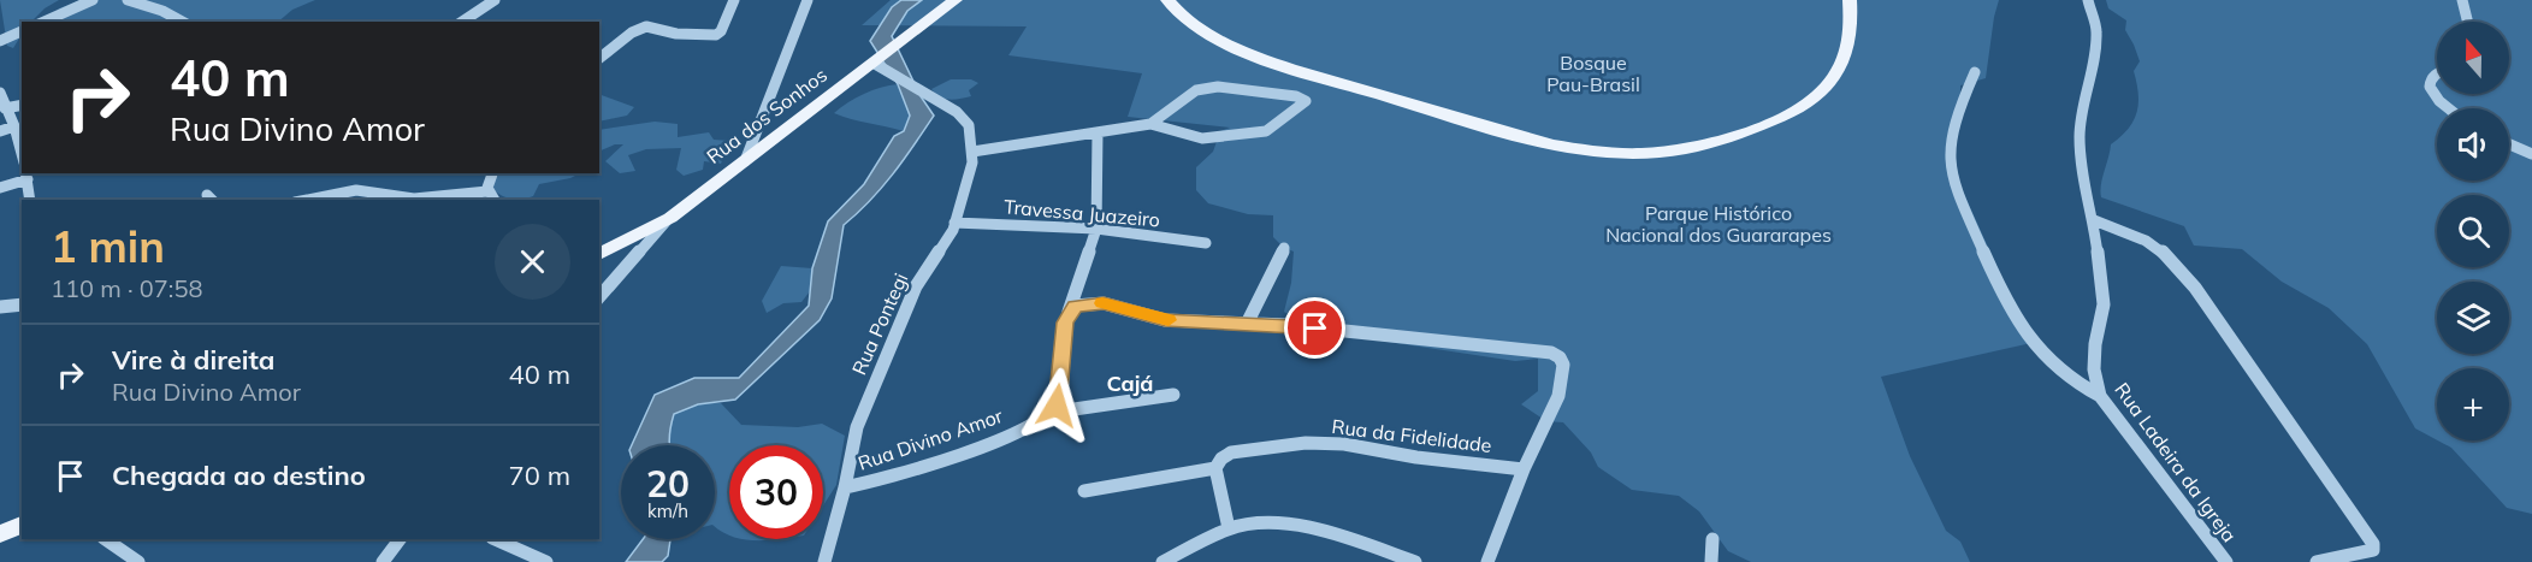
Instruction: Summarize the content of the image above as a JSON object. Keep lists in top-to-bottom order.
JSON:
{
  "streets": {
    "main road": ["Rua dos Sonhos"],
    "street": [
      "Travessa Juazeiro",
      "Rua Pontegi",
      "Rua da Fidelidade",
      "Rua Divino Amor",
      "Rua Ladeira da Igreja"
    ]
  },
  "crossings": [
    ["Travessa Juazeiro", "Rua Pontegi"],
    ["Rua Pontegi", "Rua Divino Amor"]
  ],
  "districts": ["Cajá"],
  "parks": ["Bosque Pau-Brasil", "Parque Histórico Nacional dos Guararapes"],
  "north": "top",
  "page": {
    "map_buttons": "+",
    "turn": ["40 m", "Rua Divino Amor"],
    "heading": ["1 min", "110 m · 07:58"],
    "list": [
      {
        "name": "Vire à direita",
        "note": "Rua Divino Amor",
        "value": "40 m"
      },
      {
        "name": "Chegada ao destino",
        "value": "70 m"
      }
    ],
    "speed": "20 km/h",
    "limit": "30"
  }
}
